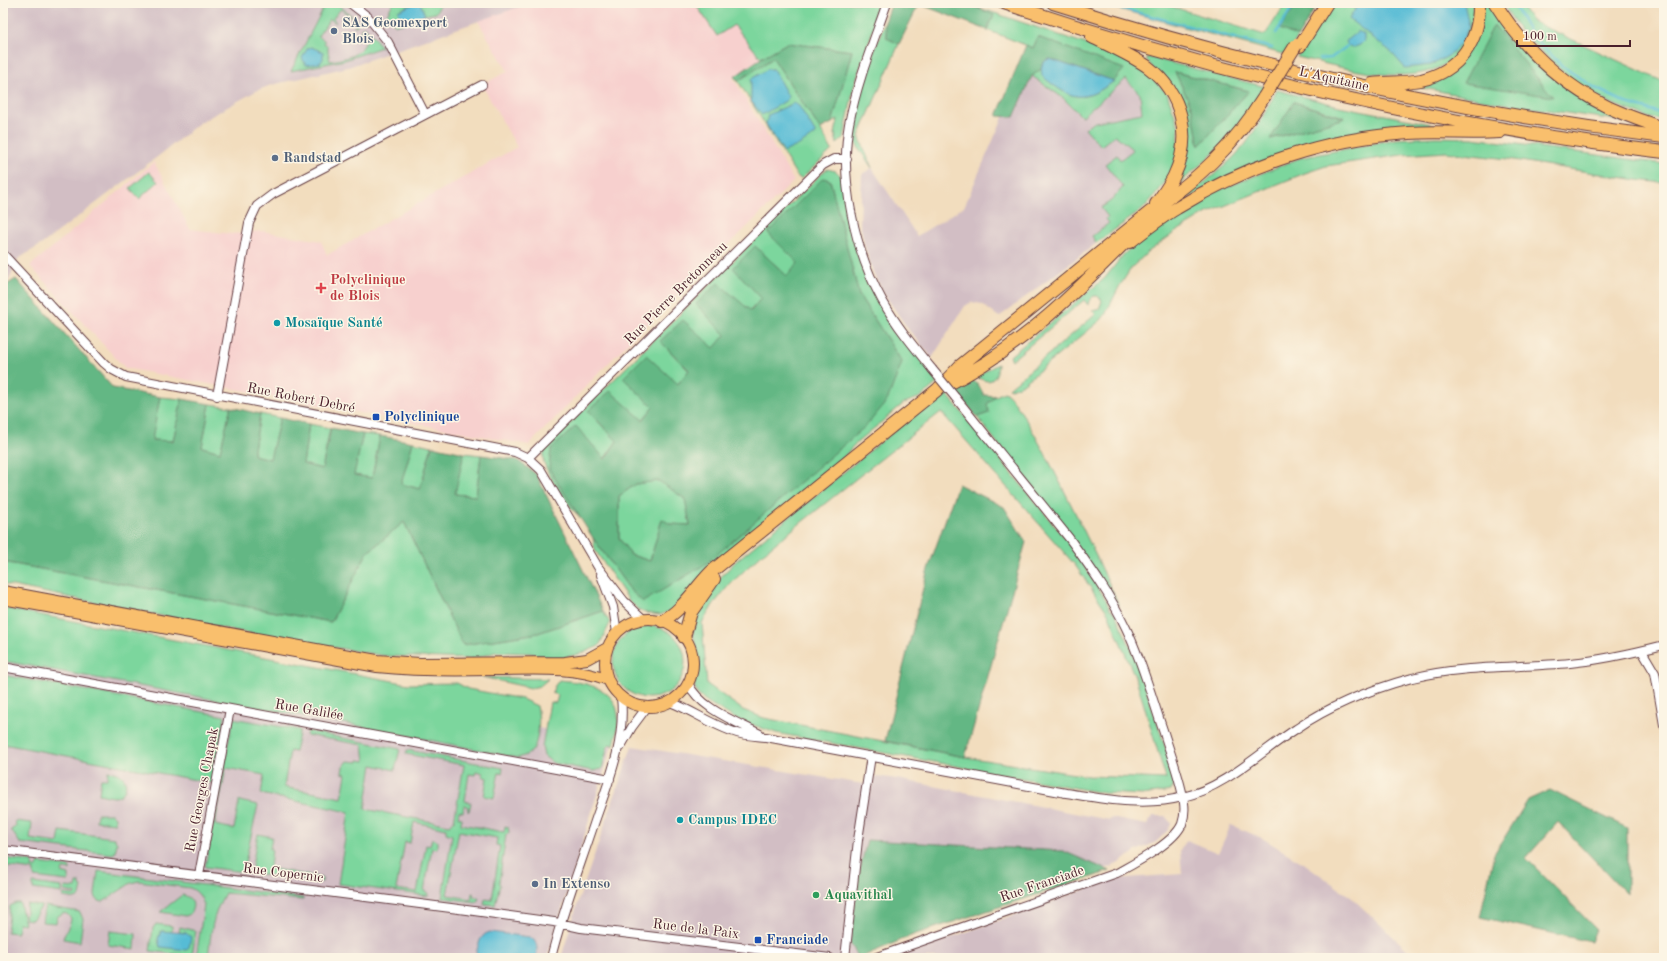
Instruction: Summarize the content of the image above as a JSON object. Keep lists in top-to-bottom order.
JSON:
{
  "streets": {
    "highway": ["L'Aquitaine"],
    "street": [
      "Rue Pierre Bretonneau",
      "Rue Robert Debré",
      "Rue Galilée",
      "Rue Georges Chapak",
      "Rue Copernic",
      "Rue Franciade",
      "Rue de la Paix"
    ]
  },
  "crossings": [
    ["Rue Pierre Bretonneau", "Rue Robert Debré"],
    ["Rue Pierre Bretonneau", "Rue Franciade"],
    ["Rue Galilée", "Rue Georges Chapak"],
    ["Rue Georges Chapak", "Rue Copernic"],
    ["Rue Copernic", "Rue de la Paix"]
  ],
  "places": {
    "other": [
      "SAS Geomexpert Blois",
      "Randstad",
      "Mosaïque Santé",
      "Campus IDEC",
      "In Extenso",
      "Aquavithal"
    ],
    "health": ["Polyclinique de Blois"],
    "transit": ["Polyclinique", "Franciade"]
  },
  "scale_bar": "100 m"
}
